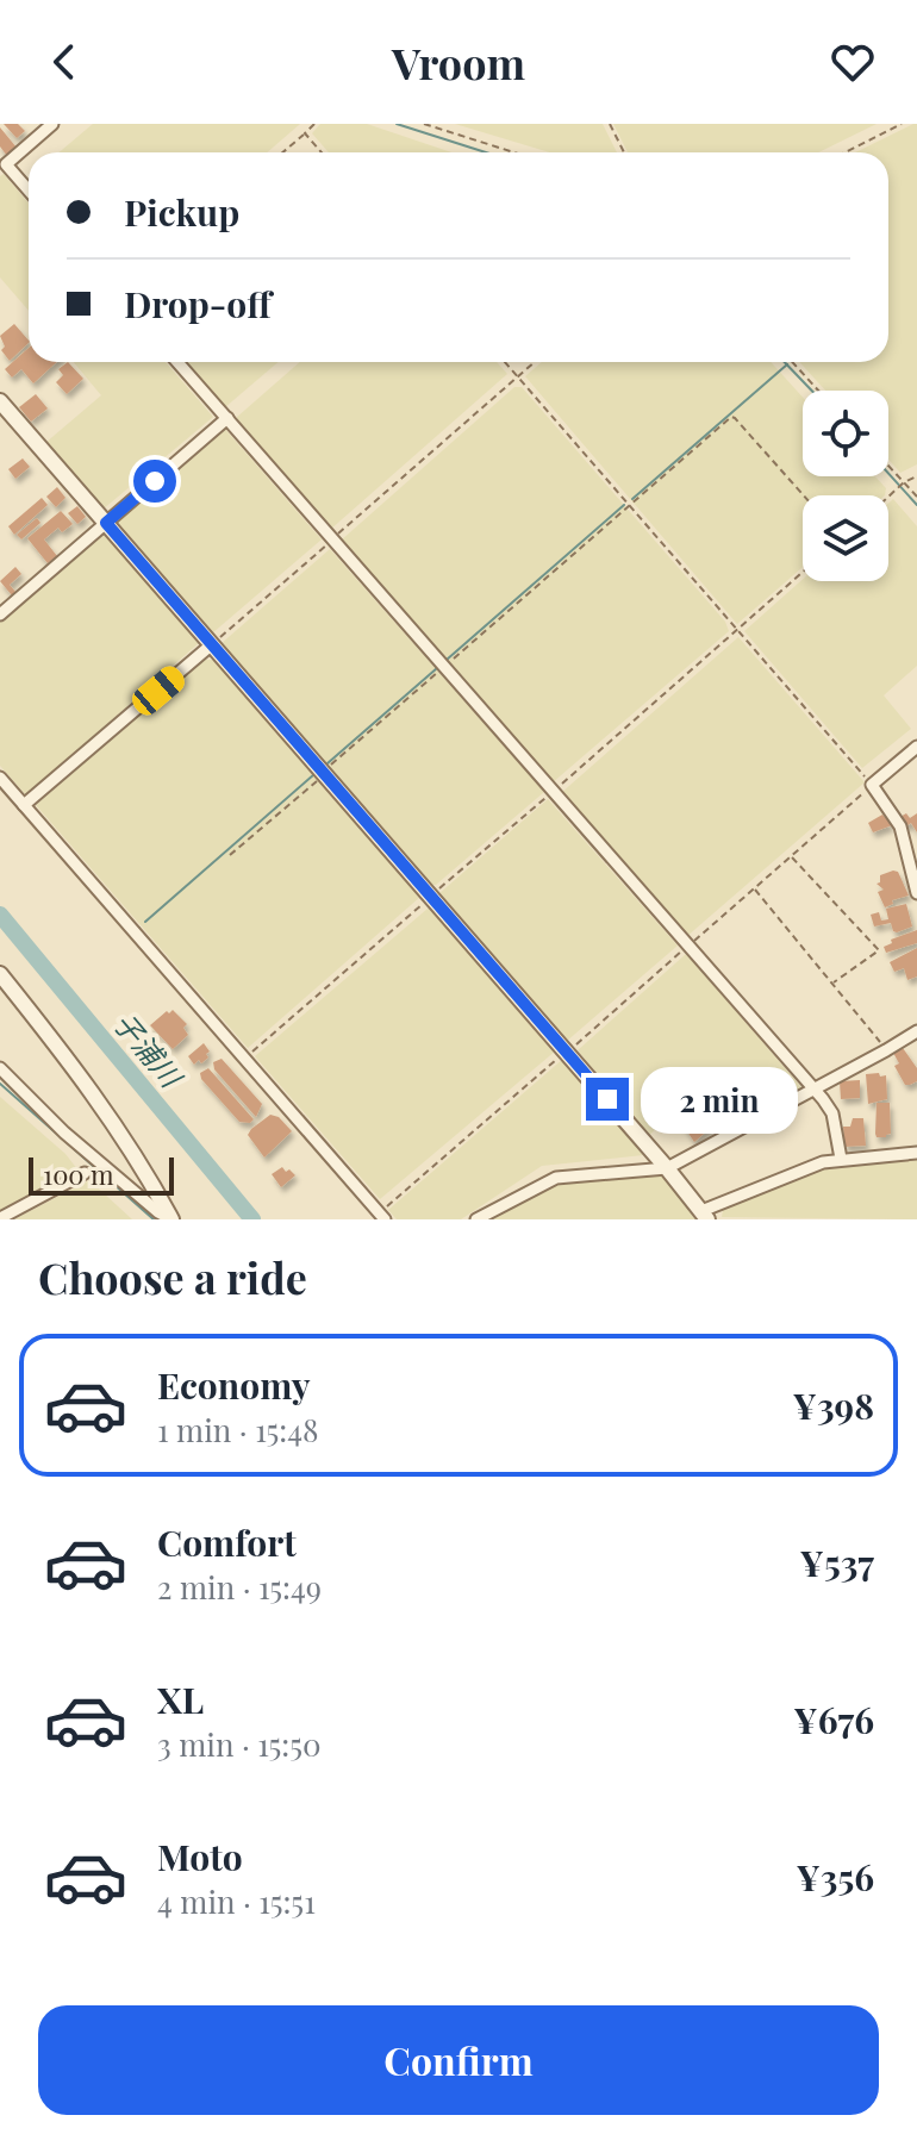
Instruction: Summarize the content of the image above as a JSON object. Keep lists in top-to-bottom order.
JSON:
{
  "water": ["子浦川"],
  "scale_bar": "100 m",
  "page": {
    "header": "Vroom",
    "banner": ["Pickup", "Drop-off"],
    "bubble": "2 min",
    "scale": "100 m",
    "heading": "Choose a ride",
    "list": [
      {
        "name": "Economy",
        "note": "1 min · 15:48",
        "value": "¥398"
      },
      {
        "name": "Comfort",
        "note": "2 min · 15:49",
        "value": "¥537"
      },
      {
        "name": "XL",
        "note": "3 min · 15:50",
        "value": "¥676"
      },
      {
        "name": "Moto",
        "note": "4 min · 15:51",
        "value": "¥356"
      }
    ],
    "buttons": "Confirm"
  }
}
